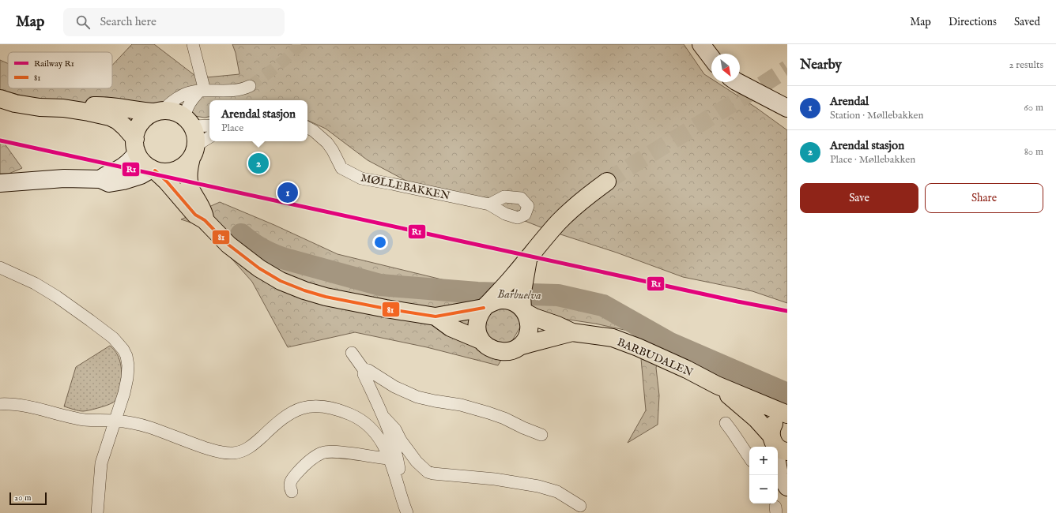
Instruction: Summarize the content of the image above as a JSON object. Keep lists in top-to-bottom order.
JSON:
{
  "streets": {
    "main road": ["BARBUDALEN"],
    "street": ["MØLLEBAKKEN"]
  },
  "water": ["Barbuelva"],
  "lines": ["rail line R1", "transit line 81"],
  "legend": ["Railway R1", "81"],
  "scale_bar": "20 m",
  "north": "bottom right",
  "page": {
    "header": "Map",
    "search": "Search here",
    "nav": ["Map", "Directions", "Saved"],
    "heading": ["Nearby", "2 results"],
    "list": [
      {
        "mark": "1",
        "name": "Arendal",
        "note": "Station · Møllebakken",
        "value": "60 m"
      },
      {
        "mark": "2",
        "name": "Arendal stasjon",
        "note": "Place · Møllebakken",
        "value": "80 m"
      }
    ],
    "popup": ["Arendal stasjon", "Place"],
    "pins": ["2", "1"],
    "buttons": ["Save", "Share"],
    "map_buttons": ["+", "−"],
    "scale": "20 m"
  }
}
